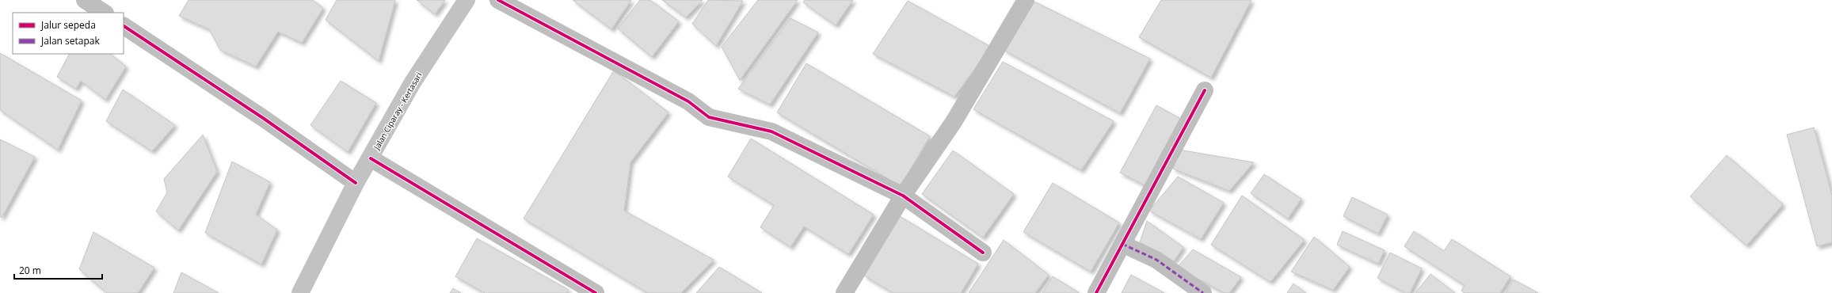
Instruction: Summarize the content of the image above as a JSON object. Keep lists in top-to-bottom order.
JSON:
{
  "streets": {
    "main road": ["Jalan Ciparay - Kertasari"]
  },
  "legend": ["Jalur sepeda", "Jalan setapak"],
  "scale_bar": "20 m"
}
